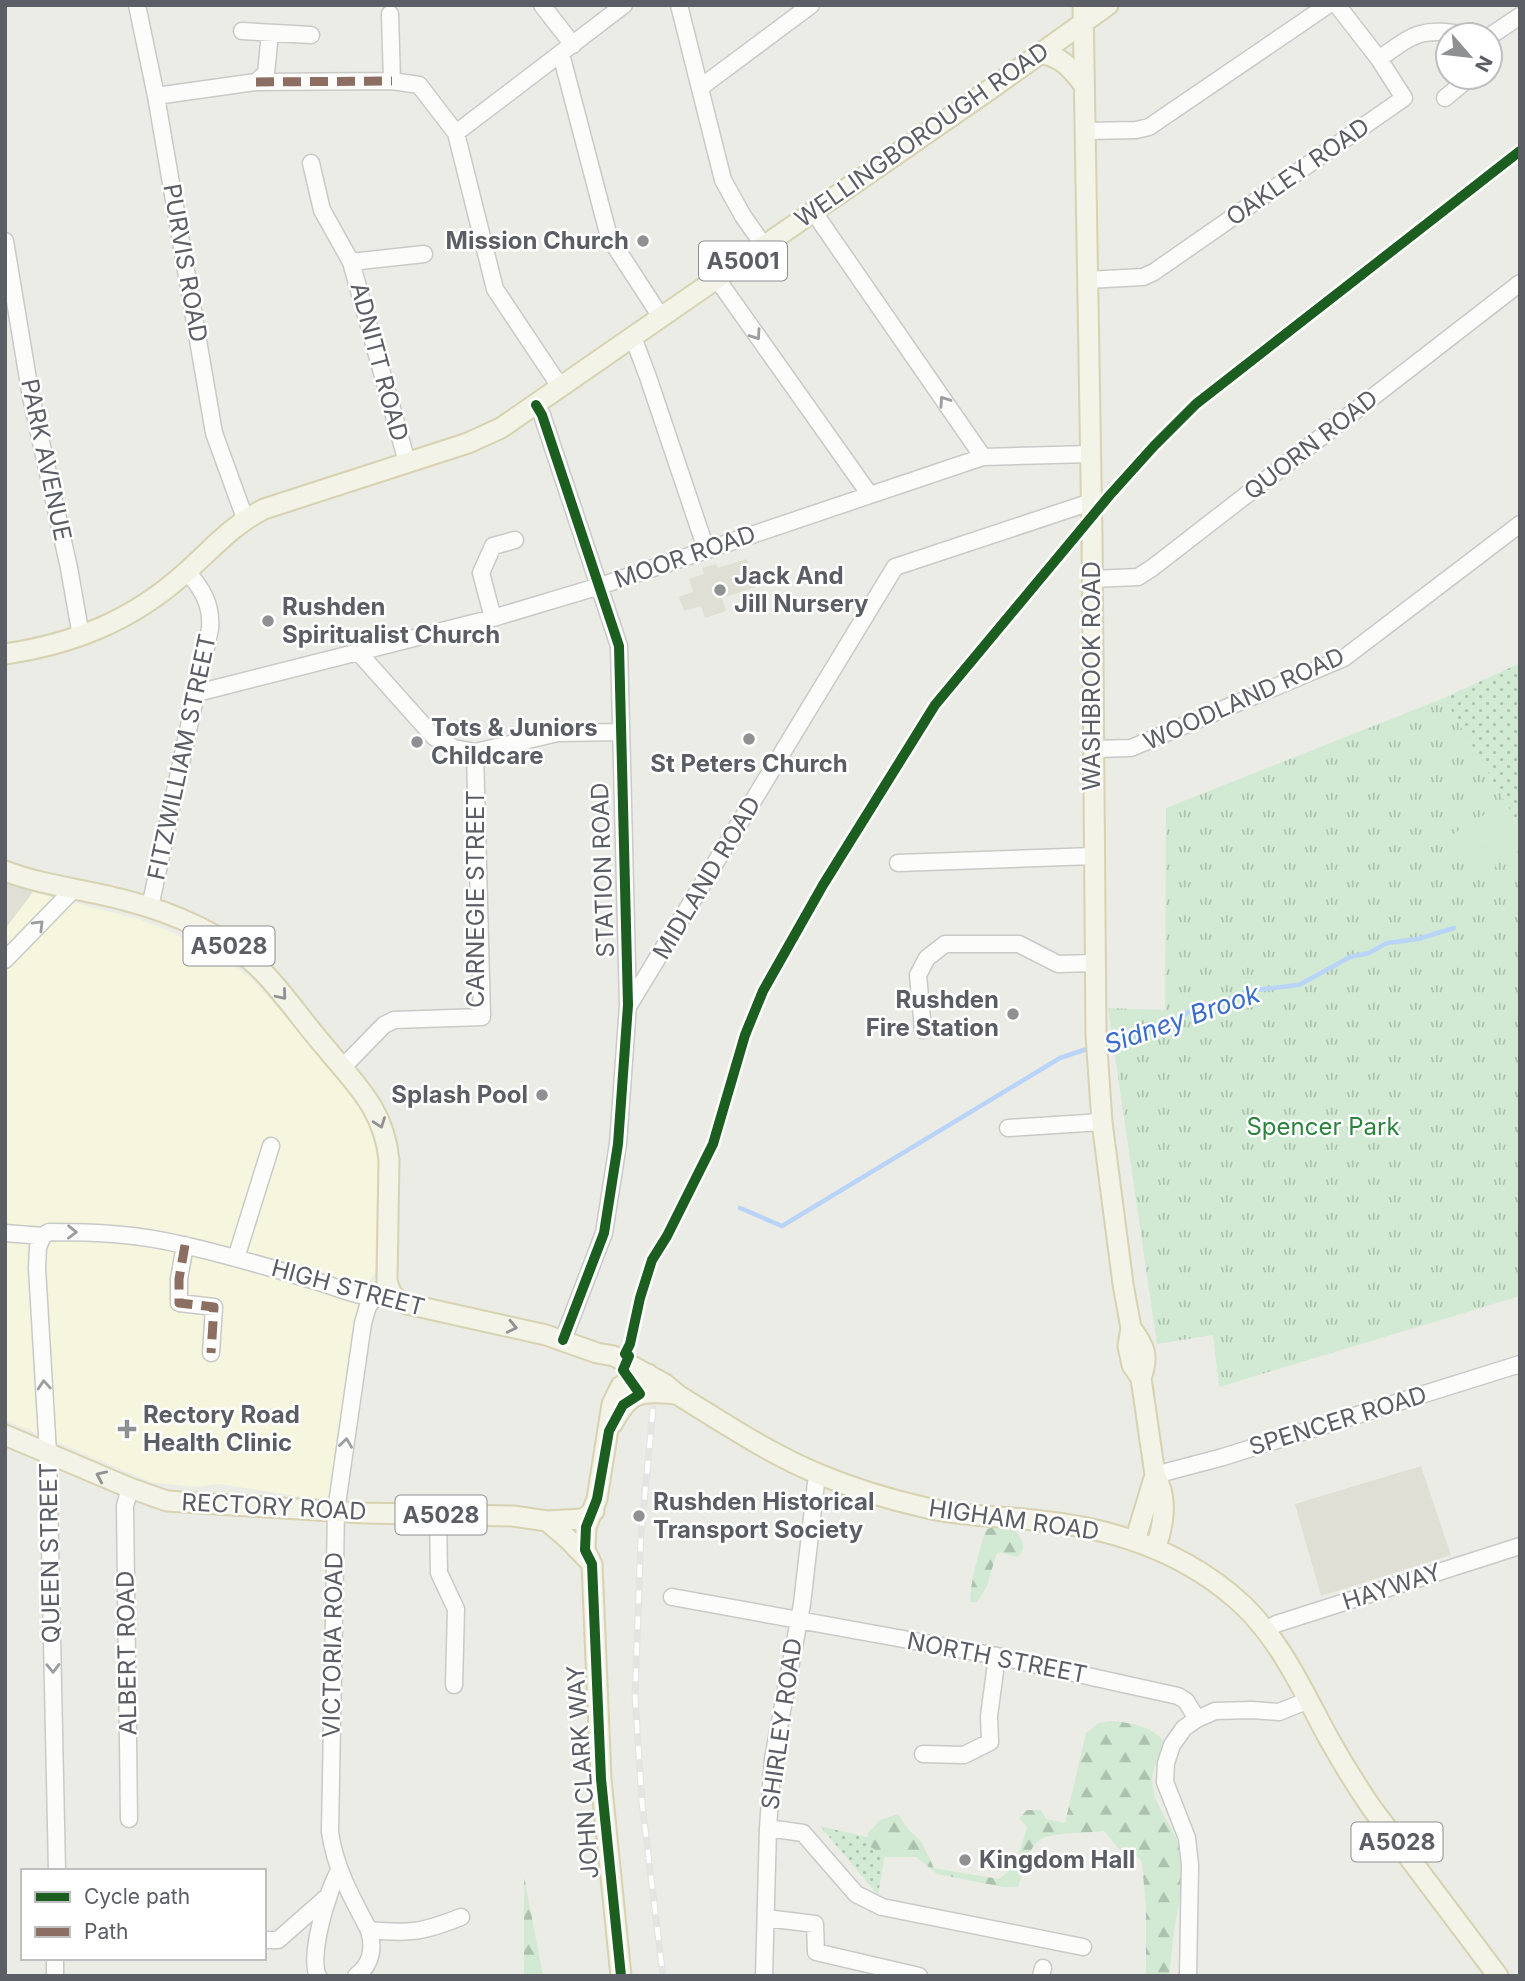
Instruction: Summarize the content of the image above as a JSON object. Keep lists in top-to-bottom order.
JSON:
{
  "streets": {
    "main road": [
      "WELLINGBOROUGH ROAD",
      "A5001",
      "WASHBROOK ROAD",
      "A5028",
      "HIGH STREET",
      "RECTORY ROAD",
      "HIGHAM ROAD",
      "JOHN CLARK WAY"
    ],
    "street": [
      "OAKLEY ROAD",
      "PURVIS ROAD",
      "ADNITT ROAD",
      "QUORN ROAD",
      "PARK AVENUE",
      "MOOR ROAD",
      "WOODLAND ROAD",
      "FITZWILLIAM STREET",
      "STATION ROAD",
      "MIDLAND ROAD",
      "CARNEGIE STREET",
      "SPENCER ROAD",
      "QUEEN STREET",
      "HAYWAY",
      "VICTORIA ROAD",
      "ALBERT ROAD",
      "NORTH STREET",
      "SHIRLEY ROAD"
    ]
  },
  "crossings": [
    ["WELLINGBOROUGH ROAD", "PURVIS ROAD"],
    ["WELLINGBOROUGH ROAD", "ADNITT ROAD"],
    ["WELLINGBOROUGH ROAD", "PARK AVENUE"],
    ["WELLINGBOROUGH ROAD", "WASHBROOK ROAD"],
    ["WELLINGBOROUGH ROAD", "FITZWILLIAM STREET"],
    ["WELLINGBOROUGH ROAD", "STATION ROAD"],
    ["OAKLEY ROAD", "WASHBROOK ROAD"],
    ["QUORN ROAD", "WASHBROOK ROAD"],
    ["MOOR ROAD", "WASHBROOK ROAD"],
    ["MOOR ROAD", "FITZWILLIAM STREET"],
    ["MOOR ROAD", "STATION ROAD"],
    ["WASHBROOK ROAD", "WOODLAND ROAD"],
    ["WASHBROOK ROAD", "MIDLAND ROAD"],
    ["WASHBROOK ROAD", "SPENCER ROAD"],
    ["WASHBROOK ROAD", "HIGHAM ROAD"],
    ["FITZWILLIAM STREET", "A5028"],
    ["STATION ROAD", "MIDLAND ROAD"],
    ["STATION ROAD", "HIGH STREET"],
    ["CARNEGIE STREET", "A5028"],
    ["A5028", "HIGH STREET"],
    ["A5028", "HIGHAM ROAD"],
    ["A5028", "VICTORIA ROAD"],
    ["HIGH STREET", "HIGHAM ROAD"],
    ["HIGH STREET", "QUEEN STREET"],
    ["HIGH STREET", "VICTORIA ROAD"],
    ["RECTORY ROAD", "QUEEN STREET"],
    ["RECTORY ROAD", "VICTORIA ROAD"],
    ["RECTORY ROAD", "ALBERT ROAD"],
    ["HIGHAM ROAD", "HAYWAY"],
    ["HIGHAM ROAD", "SHIRLEY ROAD"],
    ["NORTH STREET", "SHIRLEY ROAD"]
  ],
  "one_way": ["HIGH STREET"],
  "water": ["Sidney Brook"],
  "parks": ["Spencer Park"],
  "places": {
    "other": [
      "Mission Church",
      "Jack And Jill Nursery",
      "Rushden Spiritualist Church",
      "St Peters Church",
      "Tots & Juniors Childcare",
      "Rushden Fire Station",
      "Splash Pool",
      "Rushden Historical Transport Society",
      "Kingdom Hall"
    ],
    "health": ["Rectory Road Health Clinic"]
  },
  "legend": ["Cycle path", "Path"],
  "north": "bottom right"
}
